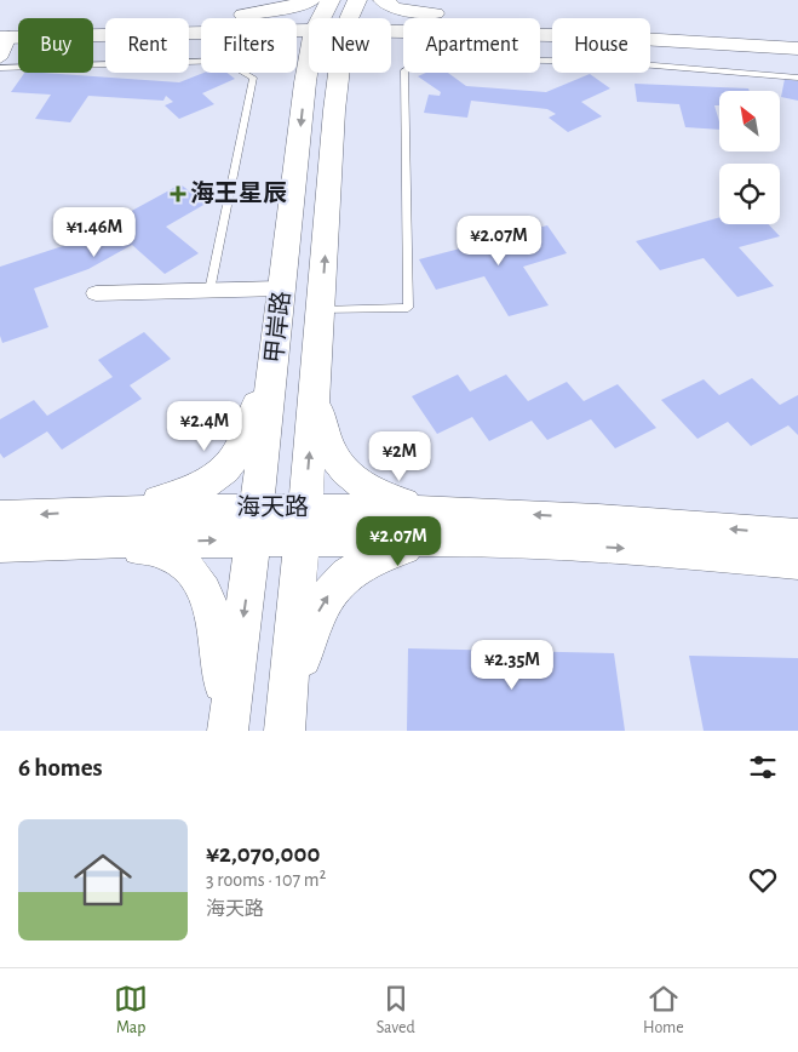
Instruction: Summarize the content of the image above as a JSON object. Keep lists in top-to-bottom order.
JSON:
{
  "streets": {
    "main road": ["甲岸路", "海天路"]
  },
  "crossings": [
    ["甲岸路", "海天路"]
  ],
  "places": {
    "health": ["海王星辰"]
  },
  "north": "top left",
  "page": {
    "chip": [
      "Buy",
      "Rent",
      "Filters",
      "New",
      "Apartment",
      "House"
    ],
    "price": [
      "¥1.46M",
      "¥2.07M",
      "¥2.4M",
      "¥2M",
      "¥2.07M",
      "¥2.35M"
    ],
    "heading": "6 homes",
    "list": [
      {
        "name": "¥2,070,000",
        "note": "3 rooms · 107 m² · 海天路"
      }
    ],
    "tabs": ["Map", "Saved", "Home"]
  }
}
